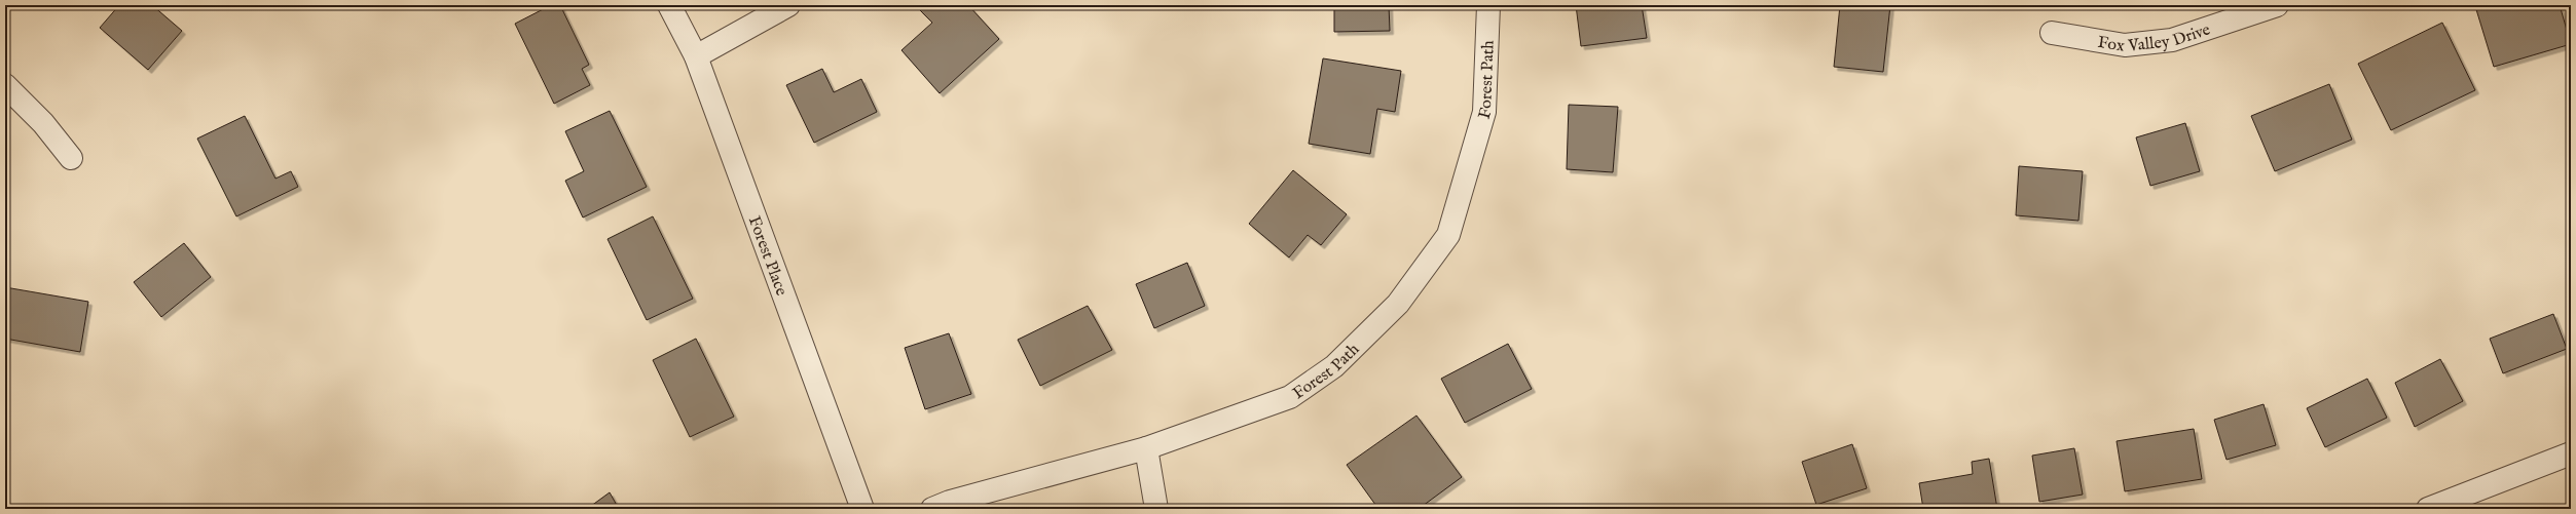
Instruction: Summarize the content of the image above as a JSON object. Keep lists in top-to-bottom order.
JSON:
{
  "streets": {
    "street": ["Fox Valley Drive", "Forest Path", "Forest Place"]
  }
}
